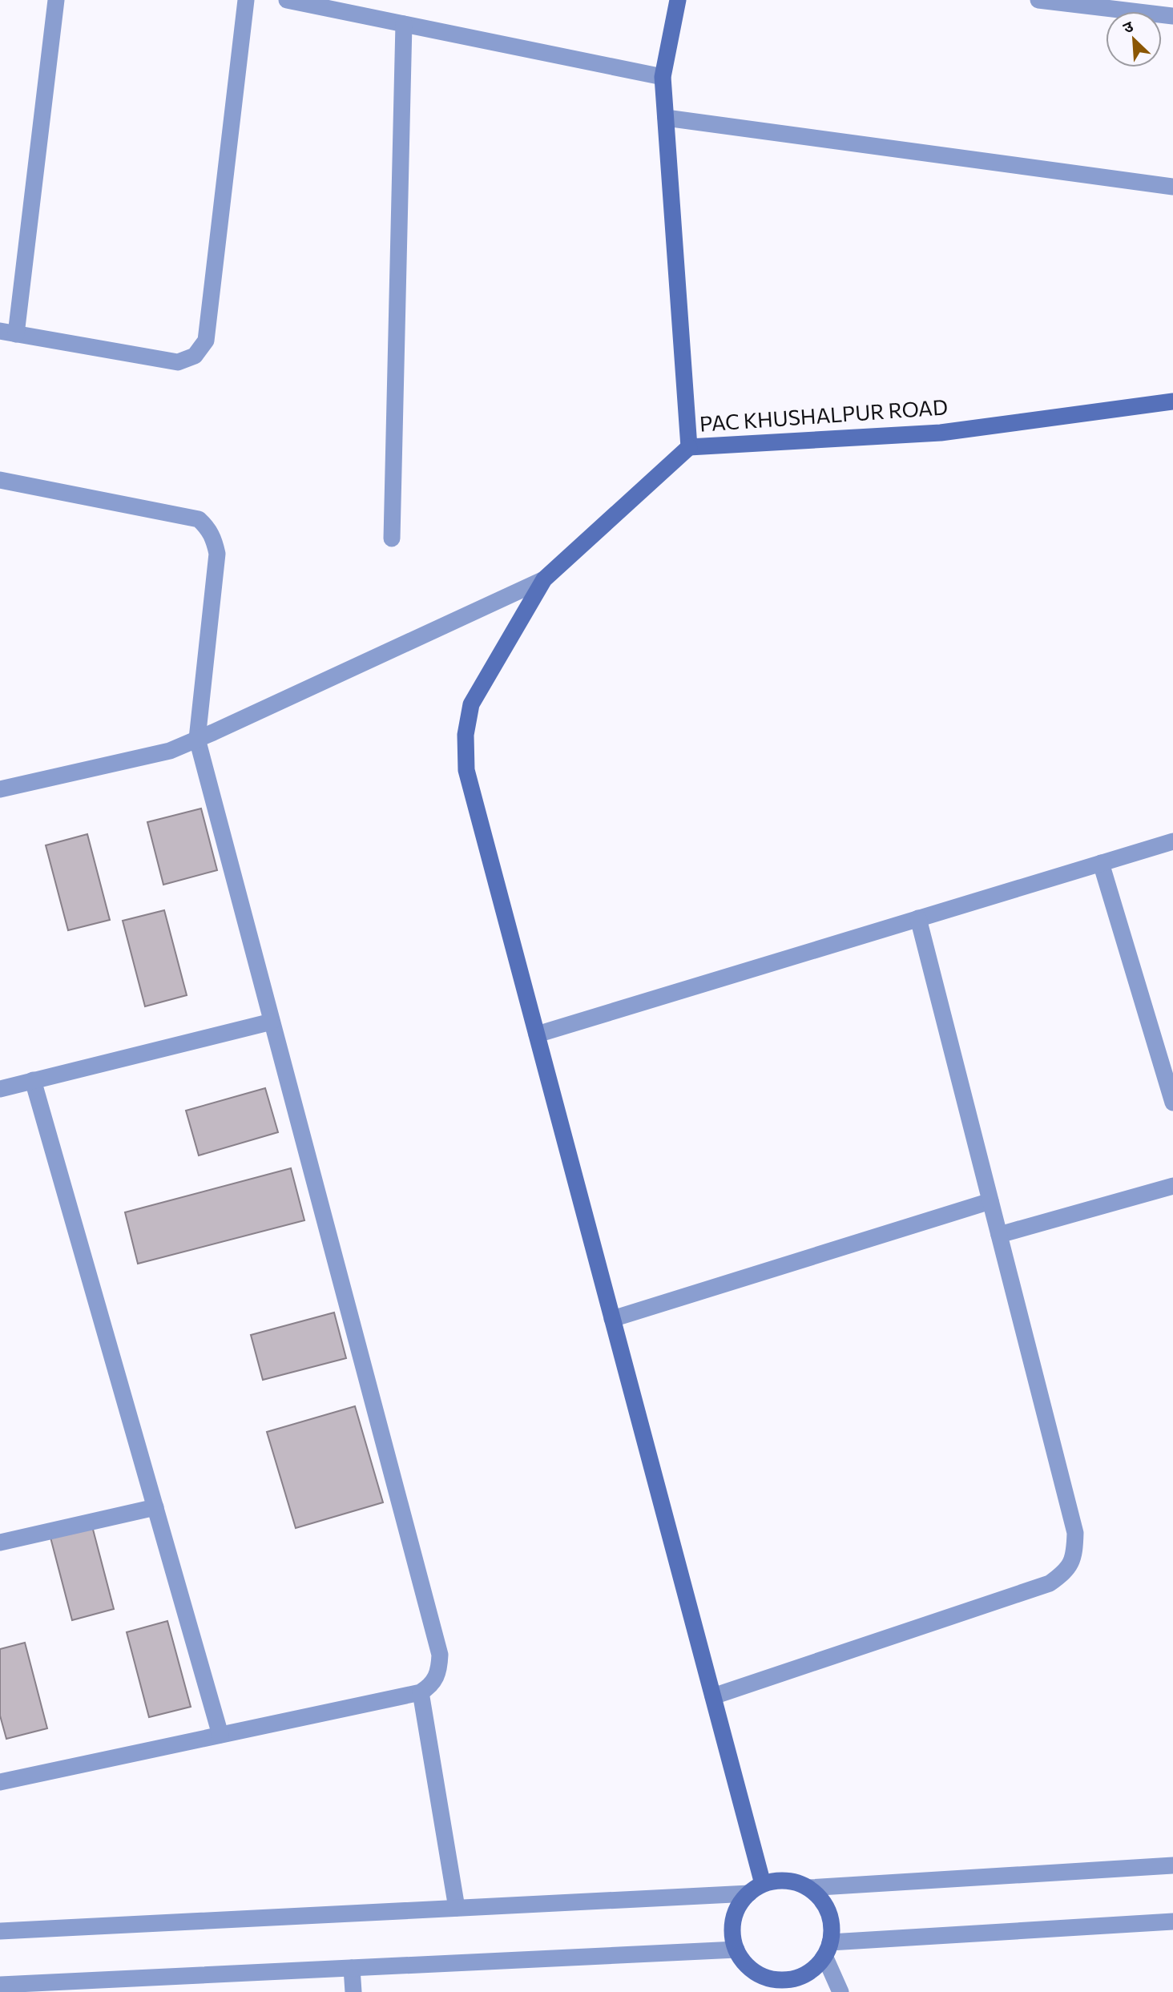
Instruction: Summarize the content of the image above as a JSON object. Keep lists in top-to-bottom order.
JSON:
{
  "streets": {
    "street": ["PAC KHUSHALPUR ROAD"]
  },
  "north": "top left"
}
